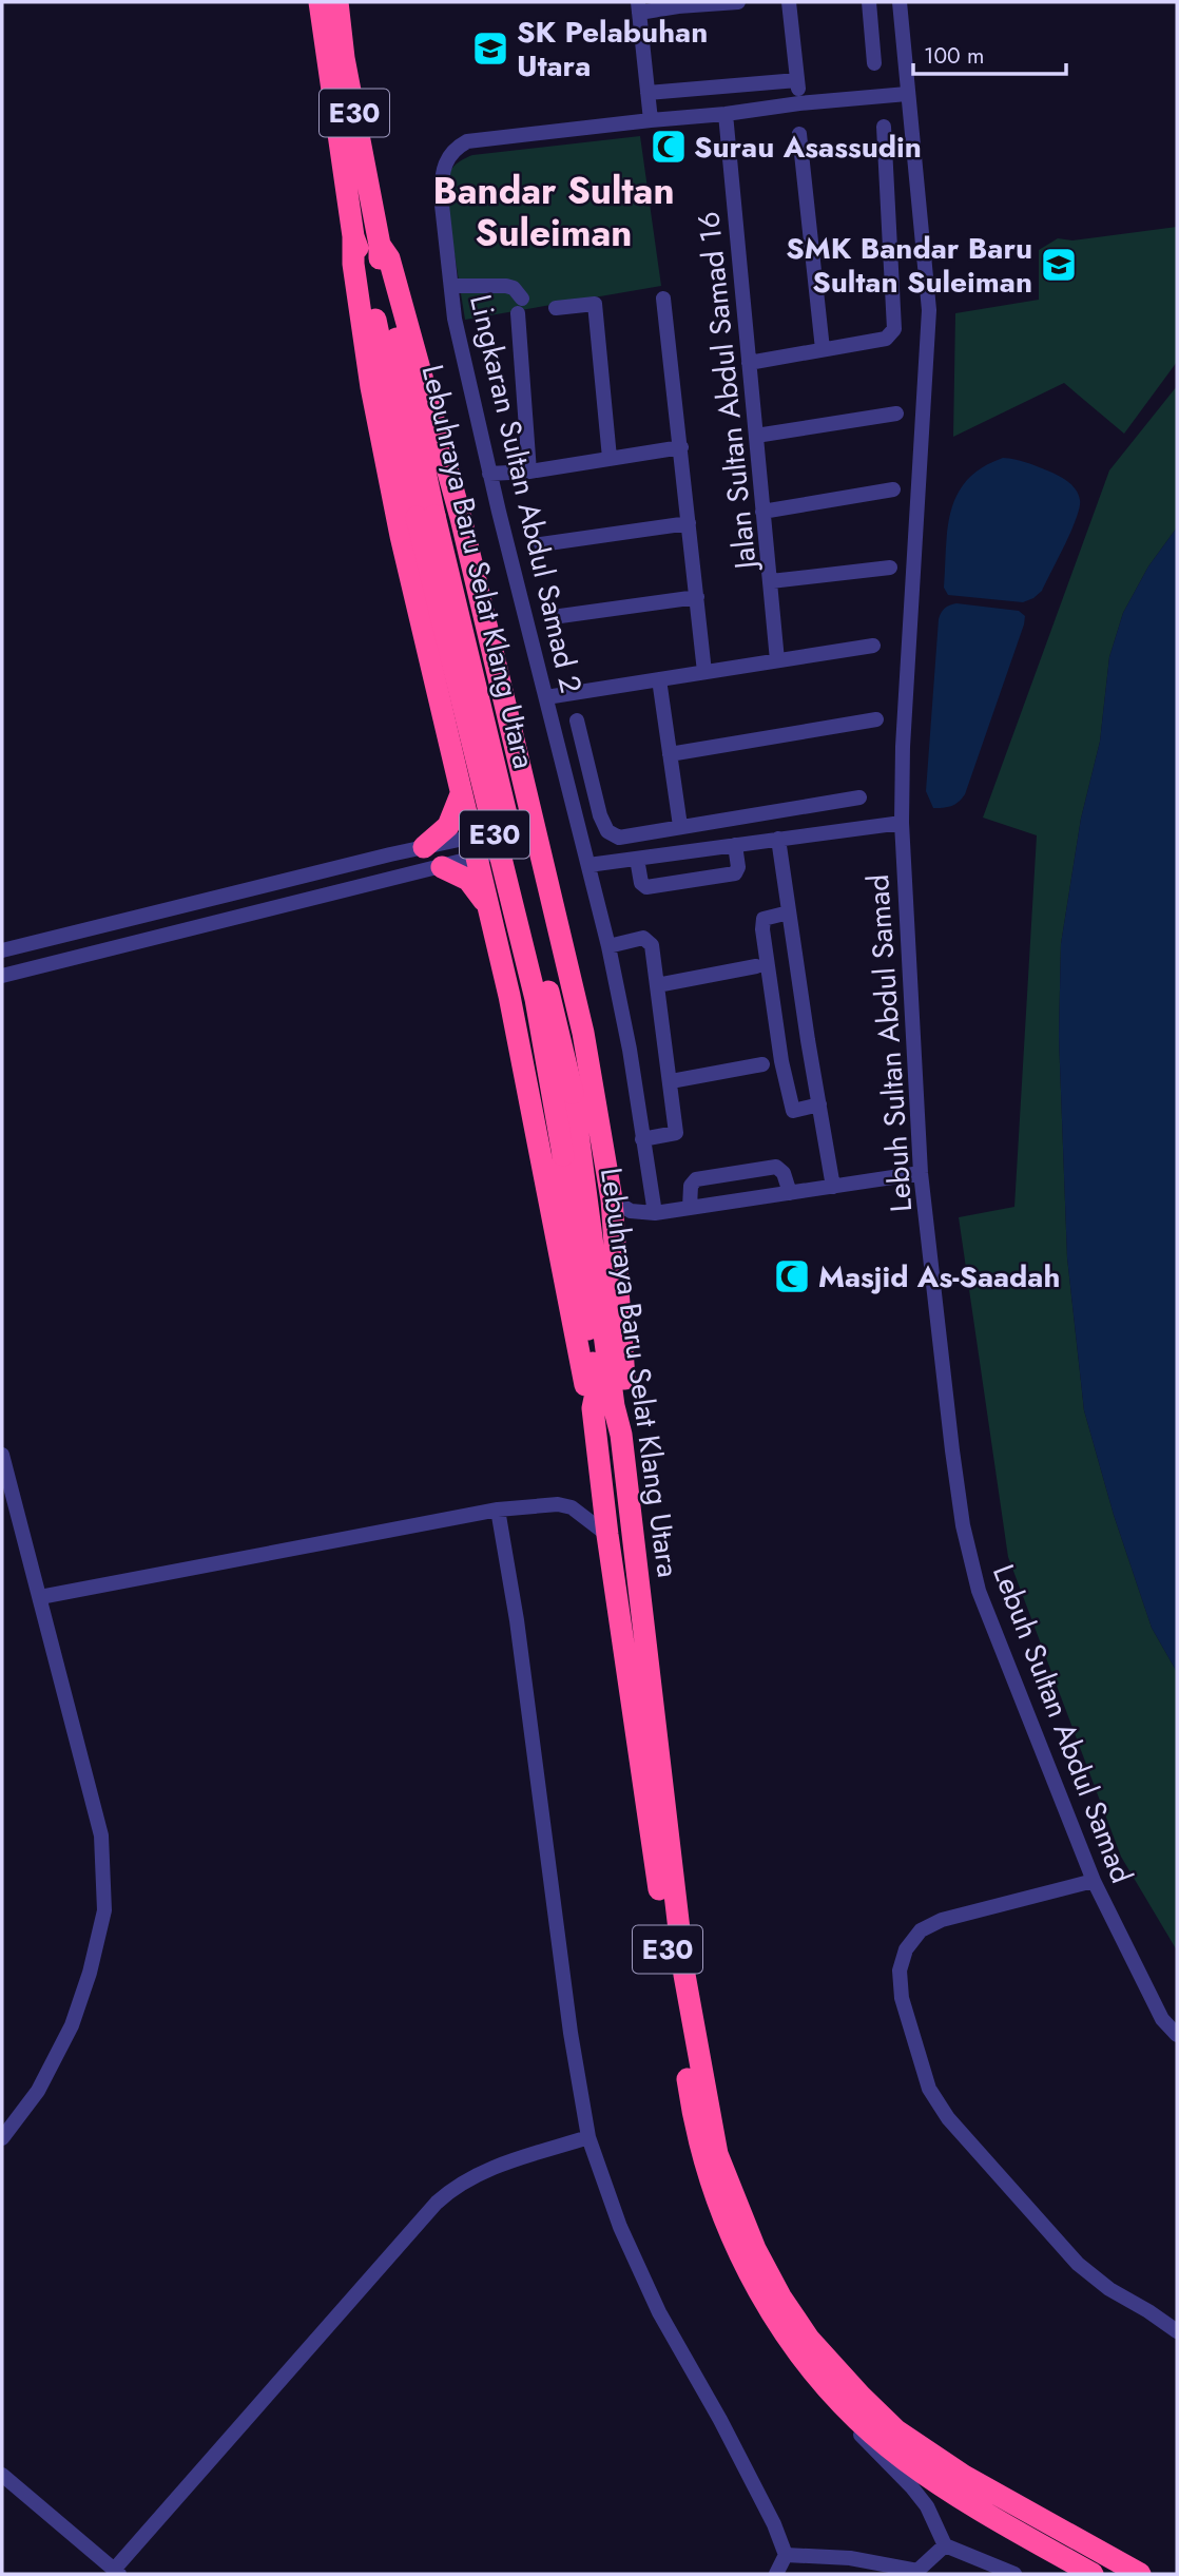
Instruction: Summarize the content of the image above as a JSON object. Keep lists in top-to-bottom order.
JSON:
{
  "streets": {
    "highway": ["E30", "Lebuhraya Baru Selat Klang Utara"],
    "street": ["Jalan Sultan Abdul Samad 16", "Lingkaran Sultan Abdul Samad 2", "Lebuh Sultan Abdul Samad"]
  },
  "crossings": [
    ["Jalan Sultan Abdul Samad 16", "Lingkaran Sultan Abdul Samad 2"],
    ["Lingkaran Sultan Abdul Samad 2", "Lebuh Sultan Abdul Samad"]
  ],
  "districts": ["Bandar Sultan Suleiman"],
  "places": {
    "school or university": ["SK Pelabuhan Utara", "SMK Bandar Baru Sultan Suleiman"],
    "mosque": ["Surau Asassudin", "Masjid As-Saadah"]
  },
  "scale_bar": "100 m"
}
